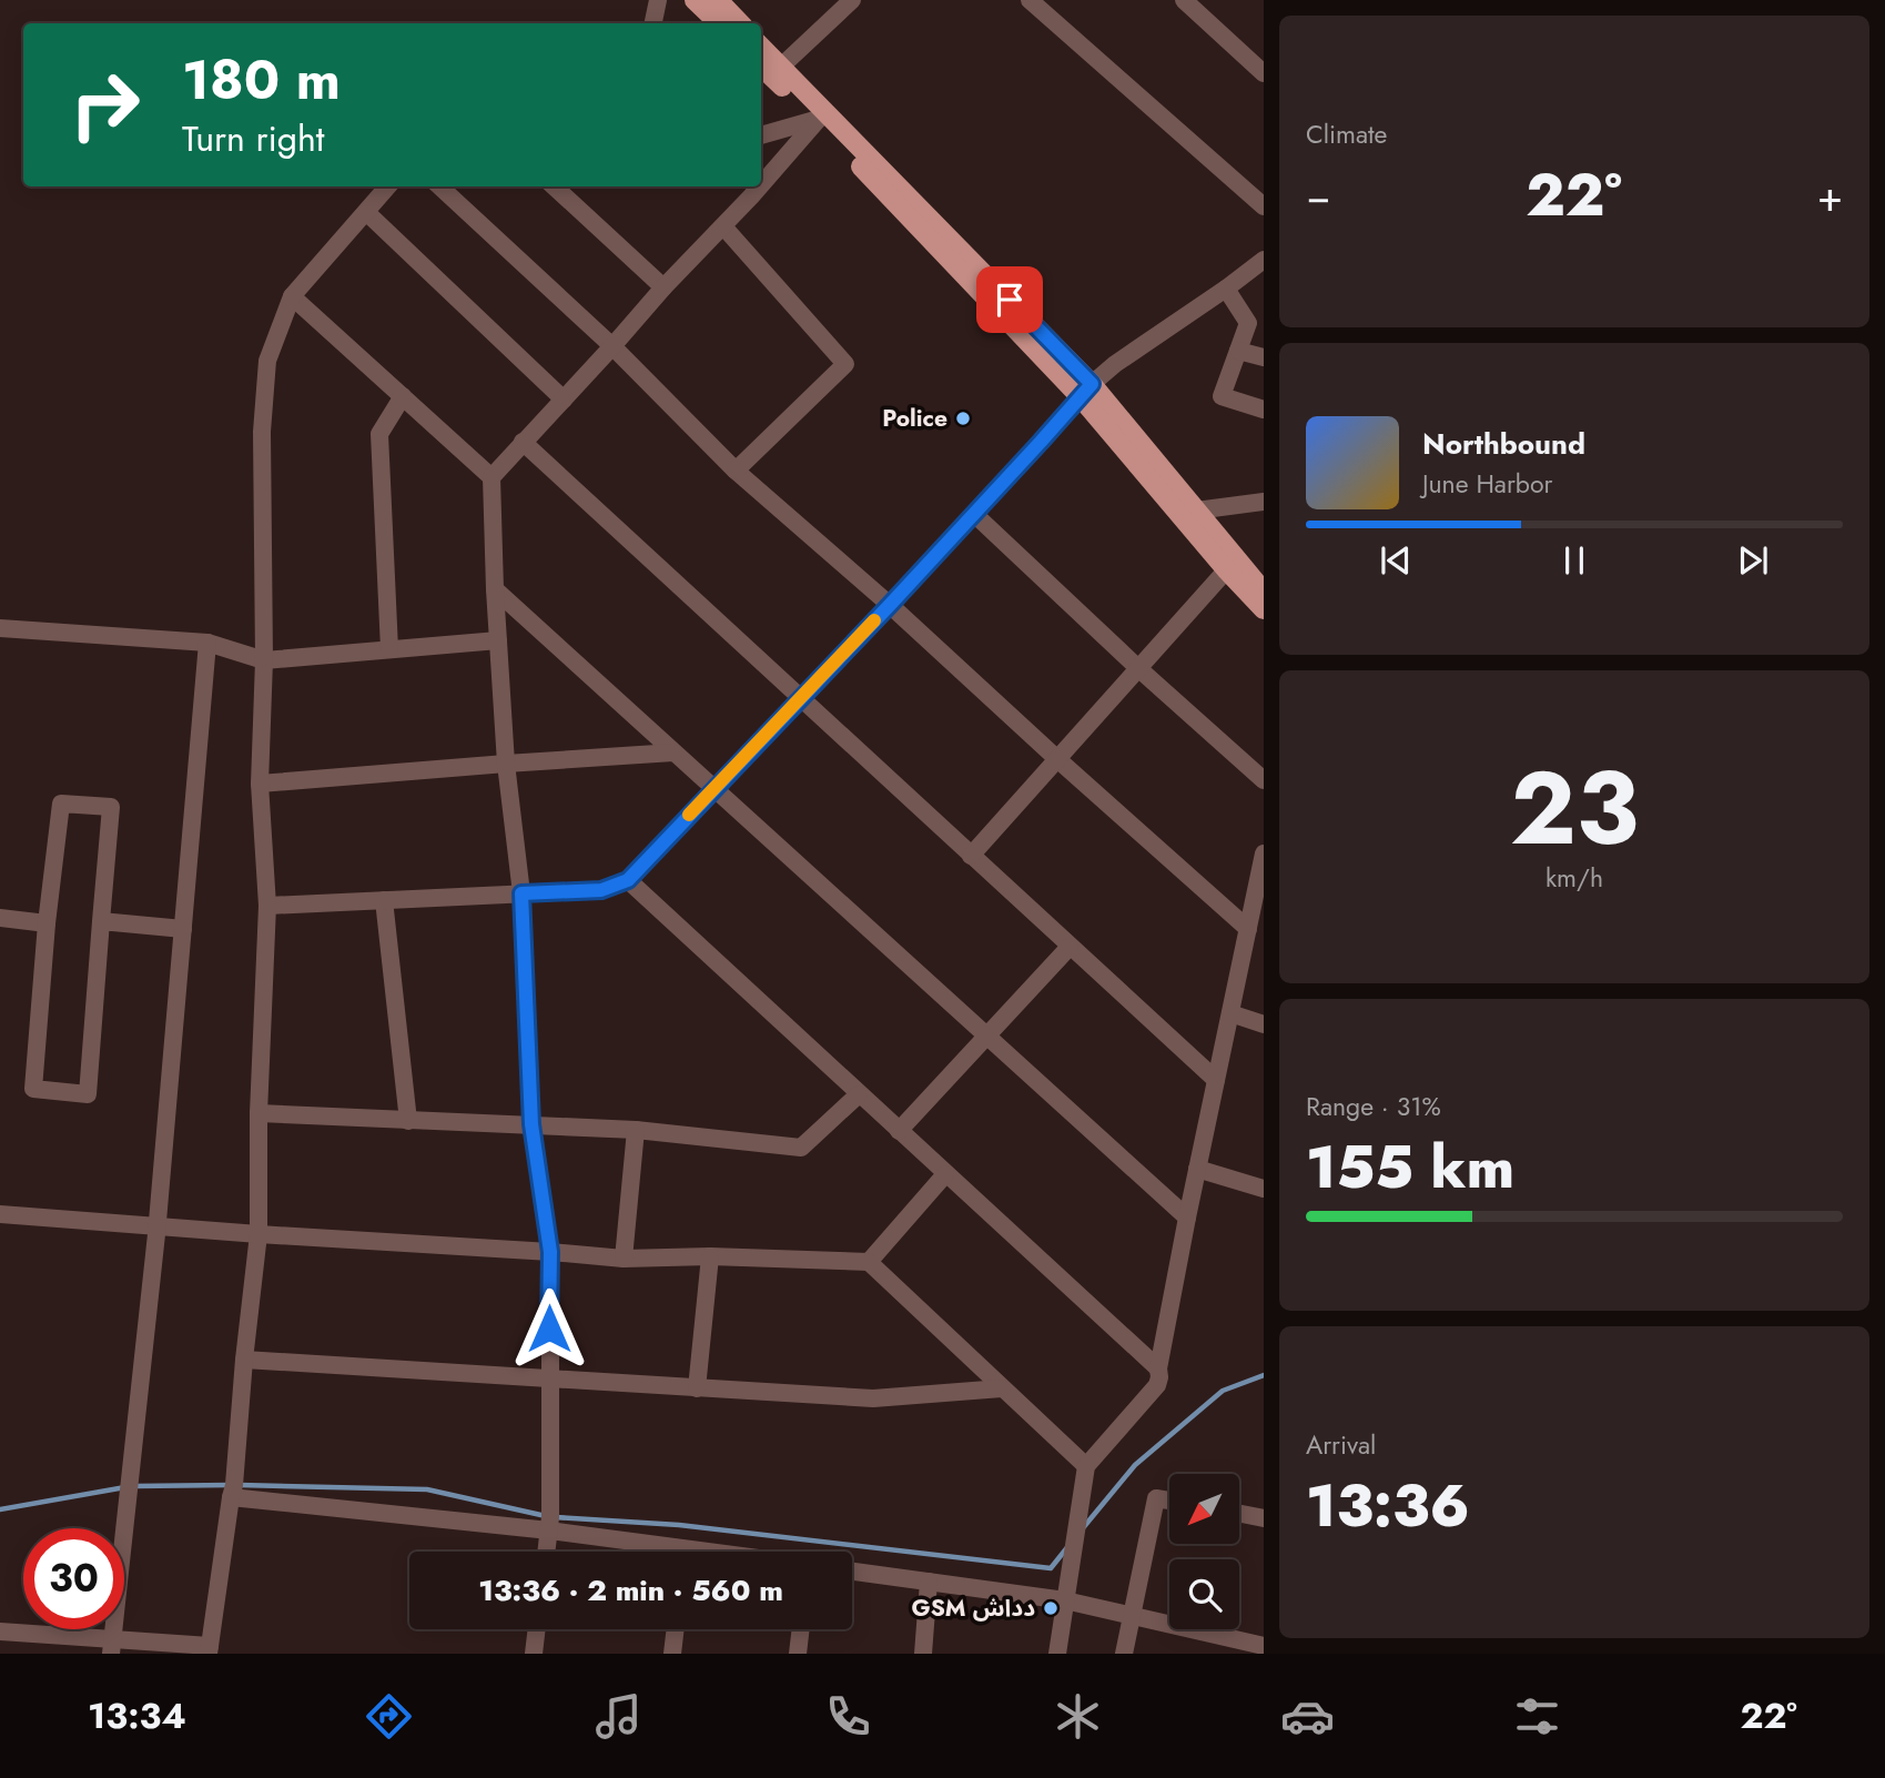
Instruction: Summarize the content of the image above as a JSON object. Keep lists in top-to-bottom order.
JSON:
{
  "places": ["Police", "GSM دداش"],
  "north": "bottom left",
  "page": {
    "tile": [
      "Climate",
      ["23", "km/h"],
      ["Range · 31%", "155 km"],
      ["Arrival", "13:36"]
    ],
    "turn": ["180 m", "Turn right"],
    "heat": ["−", "22°", "+"],
    "song": ["Northbound", "June Harbor"],
    "limit": "30",
    "trip": "13:36 · 2 min · 560 m",
    "tabs": ["13:34", "22°"]
  }
}
